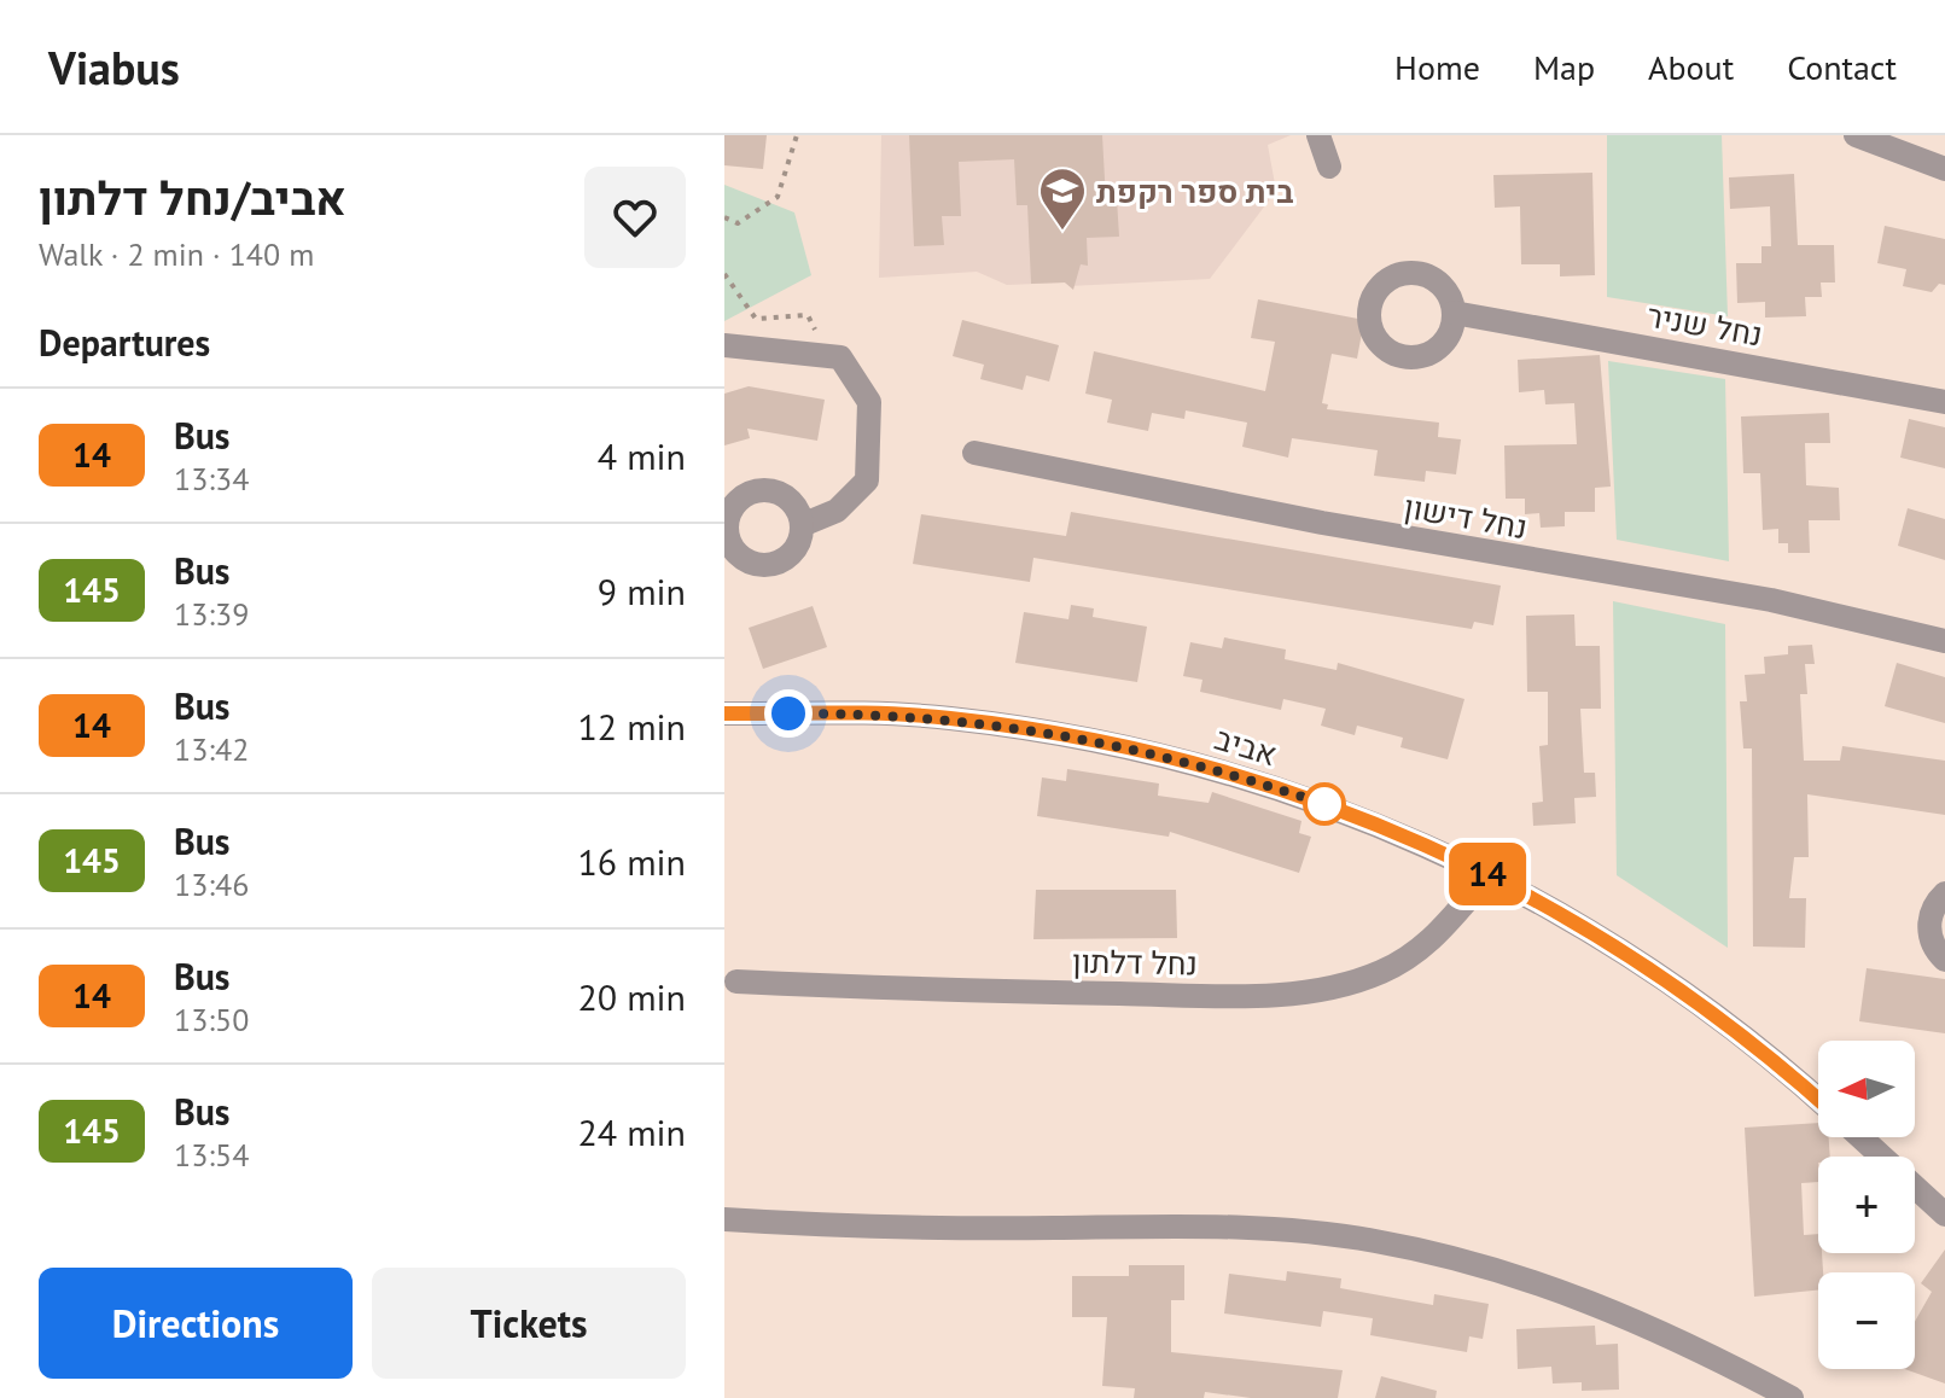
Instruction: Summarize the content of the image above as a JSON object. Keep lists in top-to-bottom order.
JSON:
{
  "streets": {
    "street": [
      "נחל שניר",
      "נחל דישון",
      "אביב",
      "נחל דלתון"
    ]
  },
  "crossings": [
    ["אביב", "נחל דלתון"]
  ],
  "places": {
    "school or university": ["בית ספר רקפת"]
  },
  "lines": ["bus line 14"],
  "north": "left",
  "page": {
    "header": "Viabus",
    "nav": [
      "Home",
      "Map",
      "About",
      "Contact"
    ],
    "heading": [
      ["אביב/נחל דלתון", "Walk · 2 min · 140 m"],
      "Departures"
    ],
    "on_map": "14",
    "list": [
      {
        "mark": "14",
        "name": "Bus",
        "note": "13:34",
        "value": "4 min"
      },
      {
        "mark": "145",
        "name": "Bus",
        "note": "13:39",
        "value": "9 min"
      },
      {
        "mark": "14",
        "name": "Bus",
        "note": "13:42",
        "value": "12 min"
      },
      {
        "mark": "145",
        "name": "Bus",
        "note": "13:46",
        "value": "16 min"
      },
      {
        "mark": "14",
        "name": "Bus",
        "note": "13:50",
        "value": "20 min"
      },
      {
        "mark": "145",
        "name": "Bus",
        "note": "13:54",
        "value": "24 min"
      }
    ],
    "map_buttons": ["+", "−"],
    "buttons": ["Directions", "Tickets"]
  }
}
